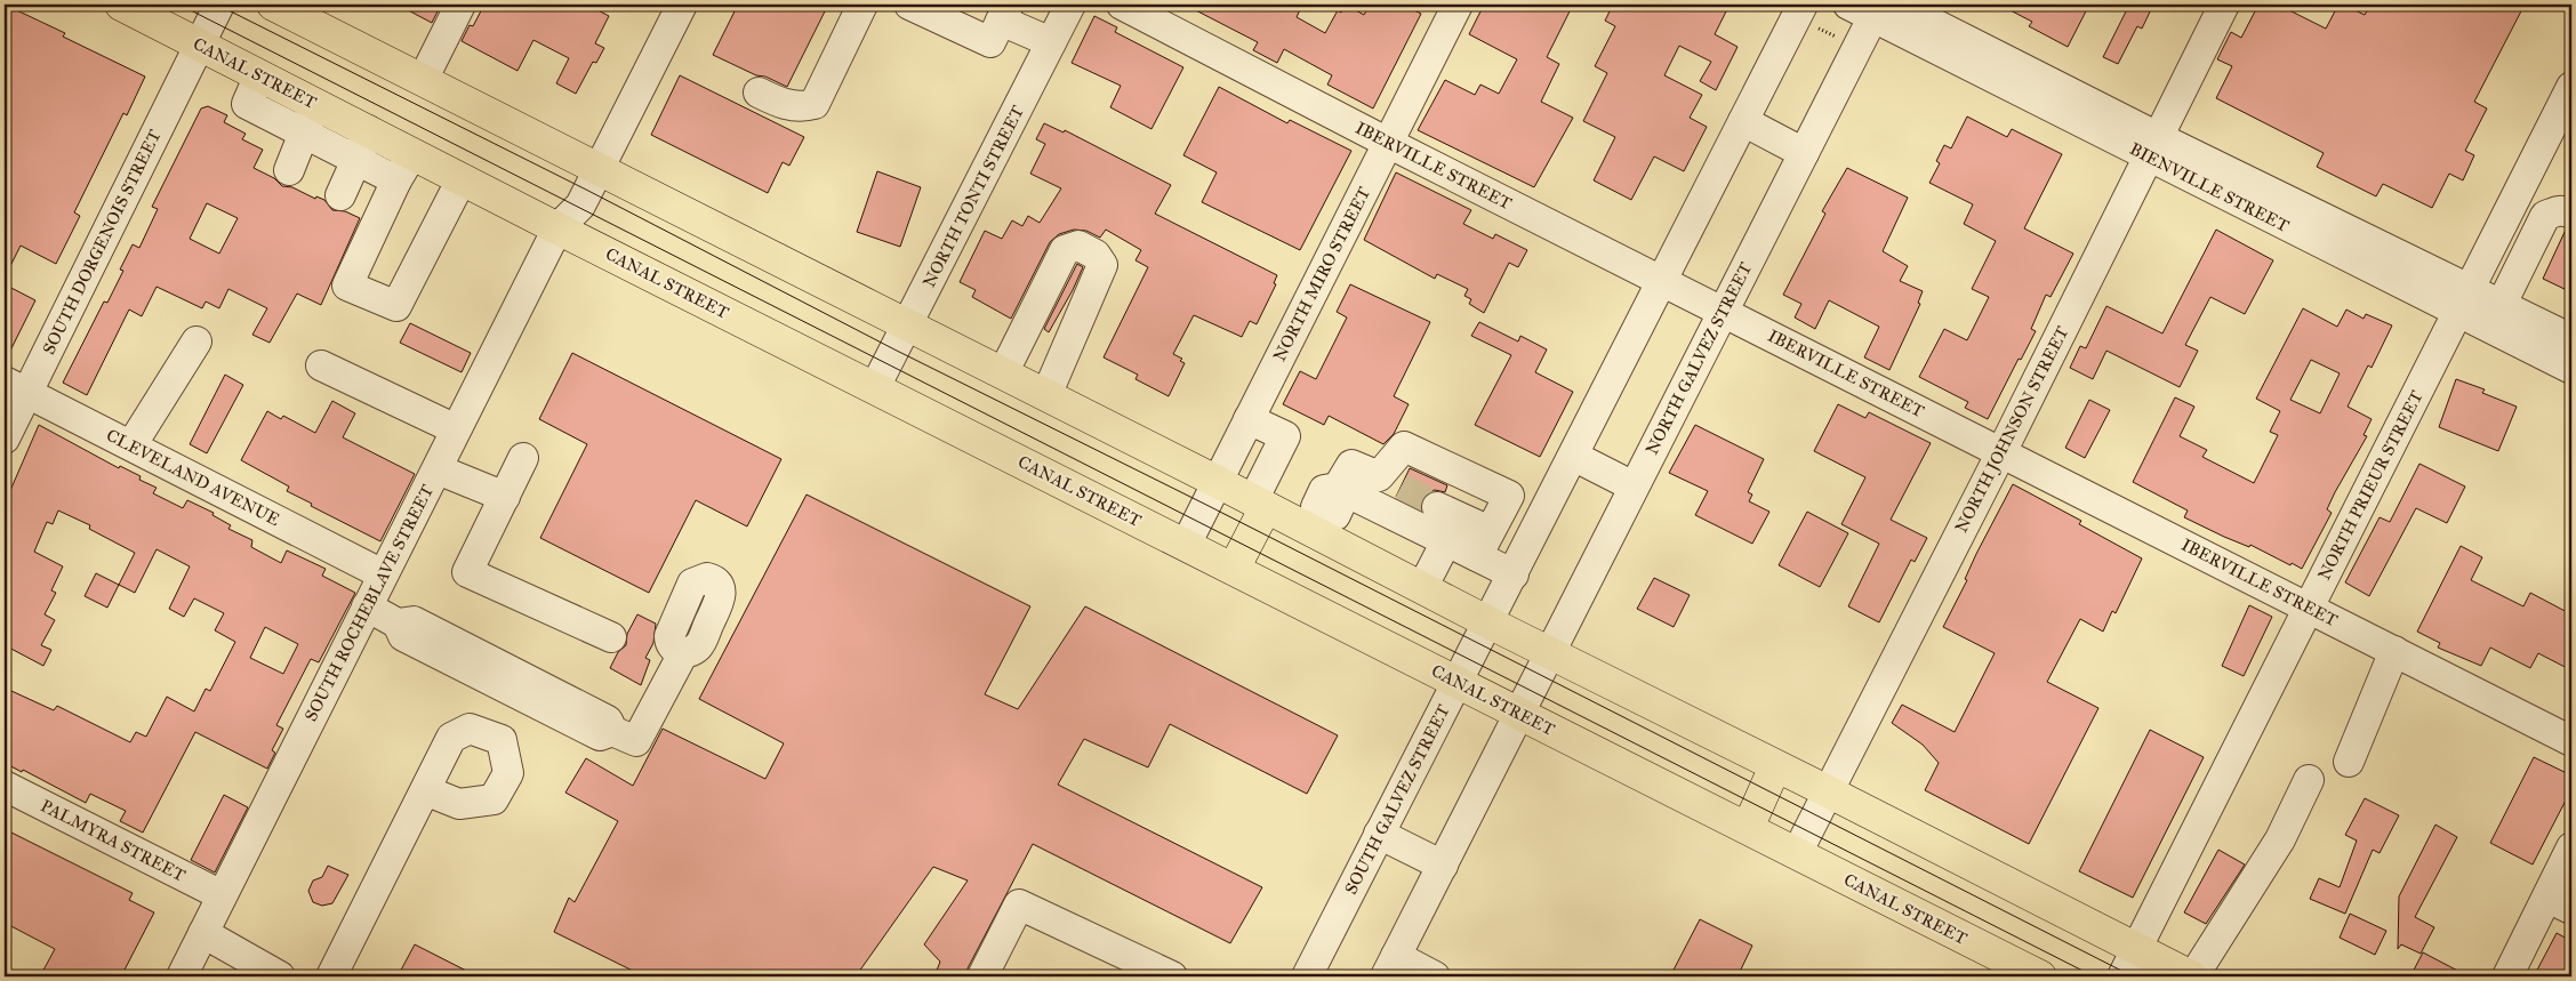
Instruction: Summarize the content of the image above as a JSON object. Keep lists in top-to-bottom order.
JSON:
{
  "streets": {
    "main road": ["CANAL STREET"],
    "street": [
      "IBERVILLE STREET",
      "BIENVILLE STREET",
      "NORTH TONTI STREET",
      "SOUTH DORGENOIS STREET",
      "NORTH MIRO STREET",
      "NORTH GALVEZ STREET",
      "NORTH JOHNSON STREET",
      "CLEVELAND AVENUE",
      "NORTH PRIEUR STREET",
      "SOUTH ROCHEBLAVE STREET",
      "SOUTH GALVEZ STREET",
      "PALMYRA STREET"
    ]
  },
  "crossings": [
    ["CANAL STREET", "NORTH TONTI STREET"],
    ["CANAL STREET", "SOUTH DORGENOIS STREET"],
    ["CANAL STREET", "NORTH MIRO STREET"],
    ["CANAL STREET", "NORTH GALVEZ STREET"],
    ["CANAL STREET", "NORTH JOHNSON STREET"],
    ["CANAL STREET", "SOUTH ROCHEBLAVE STREET"],
    ["CANAL STREET", "SOUTH GALVEZ STREET"],
    ["IBERVILLE STREET", "NORTH MIRO STREET"],
    ["IBERVILLE STREET", "NORTH GALVEZ STREET"],
    ["IBERVILLE STREET", "NORTH JOHNSON STREET"],
    ["IBERVILLE STREET", "NORTH PRIEUR STREET"],
    ["BIENVILLE STREET", "NORTH GALVEZ STREET"],
    ["BIENVILLE STREET", "NORTH JOHNSON STREET"],
    ["BIENVILLE STREET", "NORTH PRIEUR STREET"],
    ["SOUTH DORGENOIS STREET", "CLEVELAND AVENUE"],
    ["CLEVELAND AVENUE", "SOUTH ROCHEBLAVE STREET"],
    ["SOUTH ROCHEBLAVE STREET", "PALMYRA STREET"]
  ]
}
